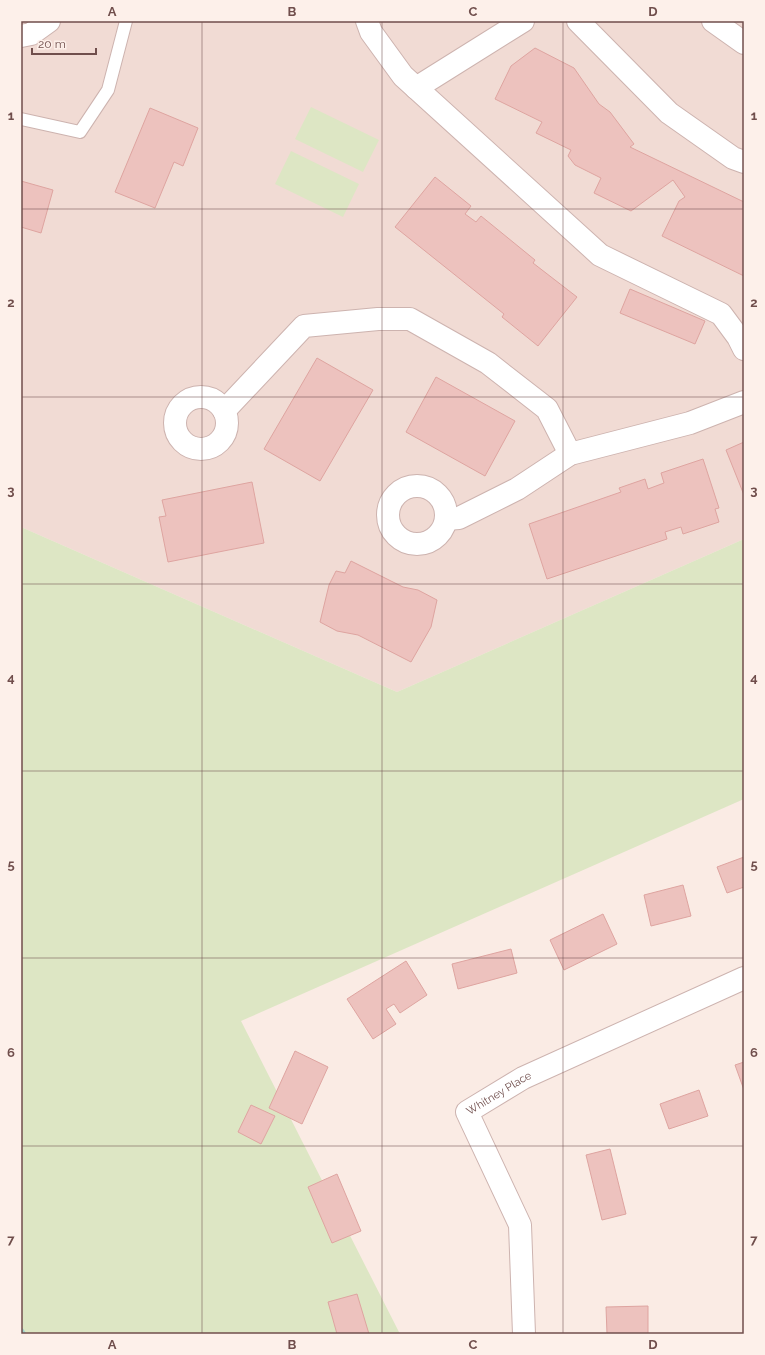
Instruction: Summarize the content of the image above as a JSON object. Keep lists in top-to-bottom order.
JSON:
{
  "streets": {
    "street": ["Whitney Place"]
  },
  "scale_bar": "20 m",
  "grid": {
    "columns": [
      "A",
      "B",
      "C",
      "D"
    ],
    "rows": [
      "1",
      "2",
      "3",
      "4",
      "5",
      "6",
      "7"
    ]
  }
}
